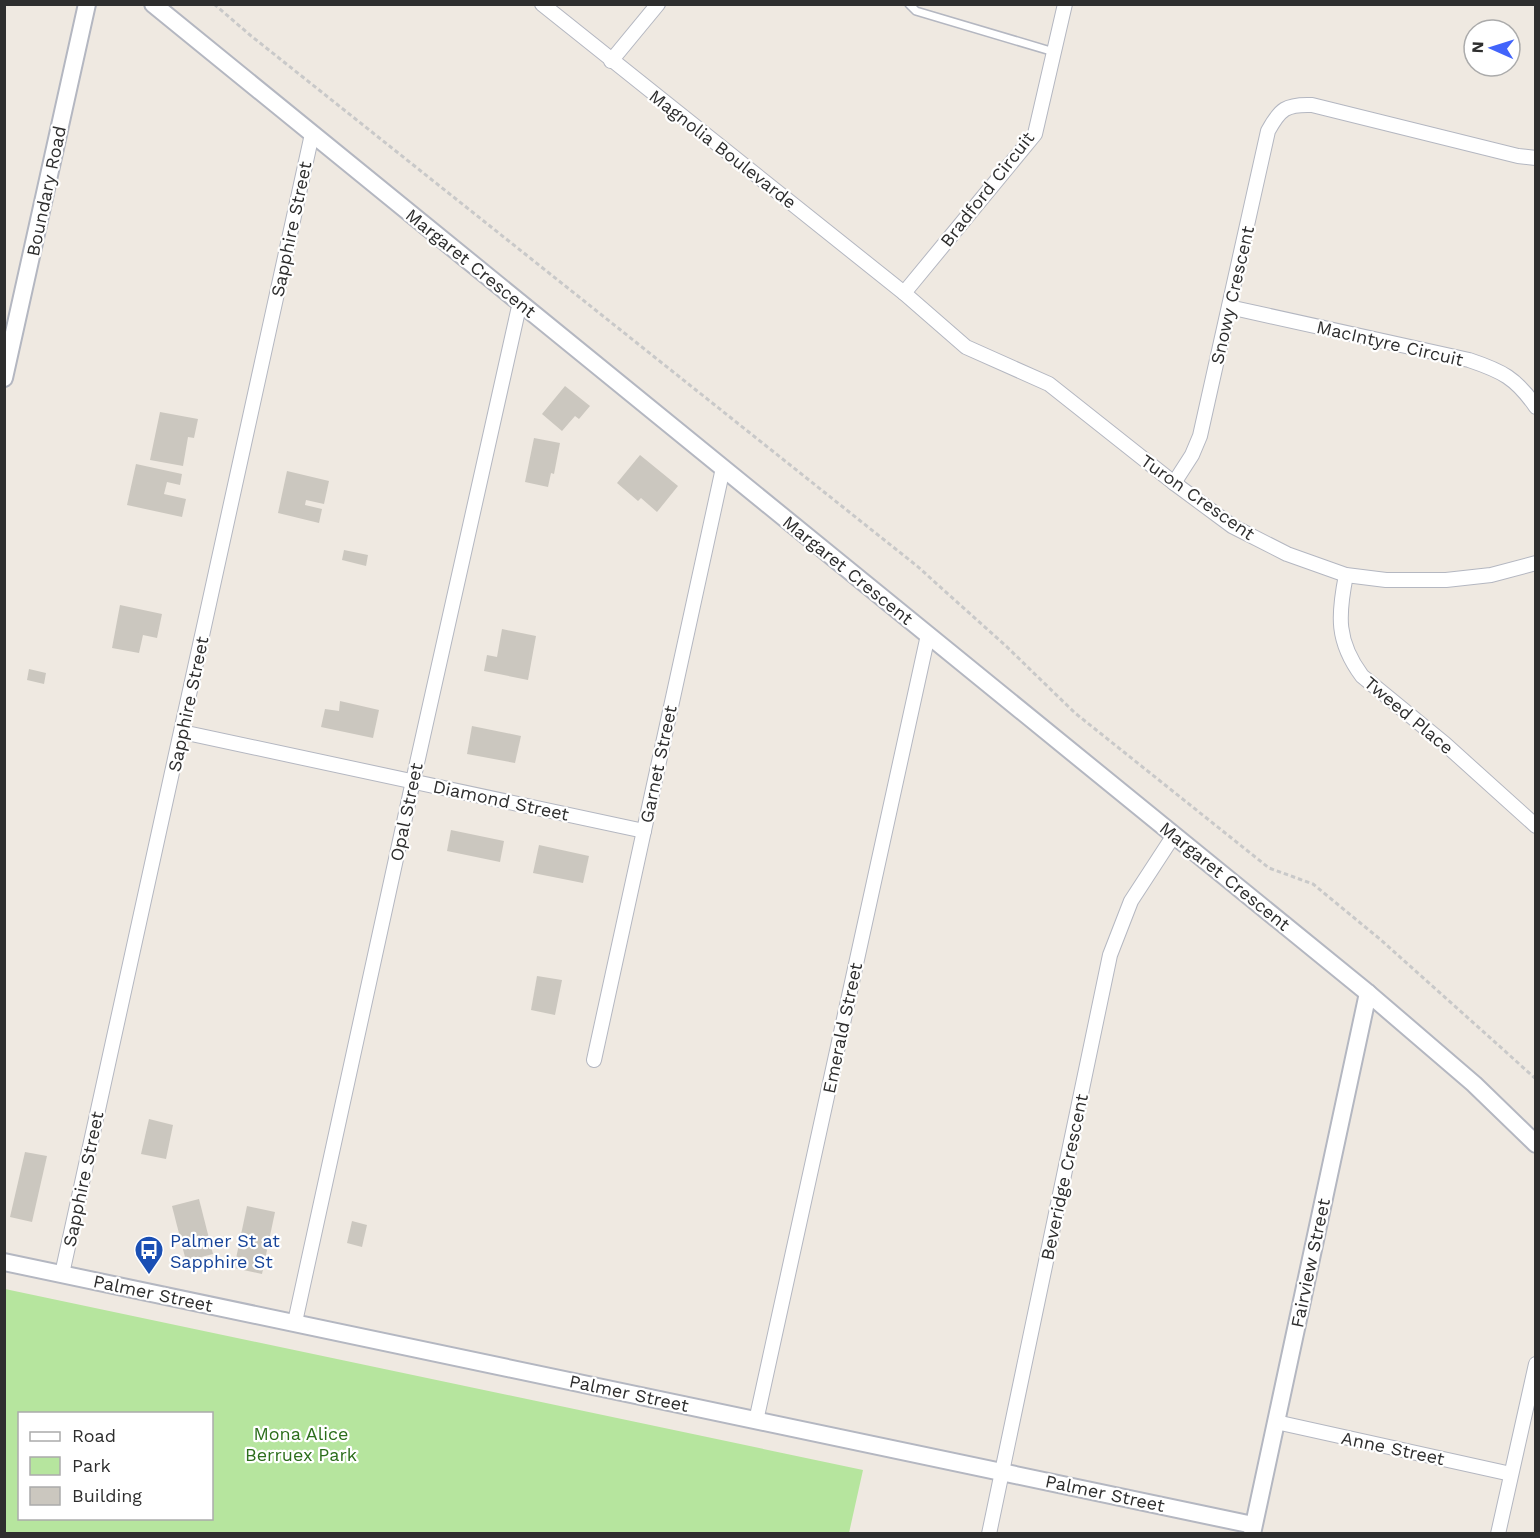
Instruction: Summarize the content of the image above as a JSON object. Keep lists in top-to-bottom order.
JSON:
{
  "streets": {
    "street": [
      "Magnolia Boulevarde",
      "Bradford Circuit",
      "Boundary Road",
      "Sapphire Street",
      "Margaret Crescent",
      "Snowy Crescent",
      "MacIntyre Circuit",
      "Turon Crescent",
      "Tweed Place",
      "Garnet Street",
      "Diamond Street",
      "Opal Street",
      "Emerald Street",
      "Beveridge Crescent",
      "Fairview Street",
      "Palmer Street",
      "Anne Street"
    ]
  },
  "crossings": [
    ["Magnolia Boulevarde", "Bradford Circuit"],
    ["Magnolia Boulevarde", "Turon Crescent"],
    ["Bradford Circuit", "Turon Crescent"],
    ["Sapphire Street", "Margaret Crescent"],
    ["Sapphire Street", "Diamond Street"],
    ["Sapphire Street", "Palmer Street"],
    ["Margaret Crescent", "Garnet Street"],
    ["Margaret Crescent", "Opal Street"],
    ["Margaret Crescent", "Emerald Street"],
    ["Margaret Crescent", "Beveridge Crescent"],
    ["Margaret Crescent", "Fairview Street"],
    ["Snowy Crescent", "MacIntyre Circuit"],
    ["Snowy Crescent", "Turon Crescent"],
    ["Turon Crescent", "Tweed Place"],
    ["Garnet Street", "Diamond Street"],
    ["Diamond Street", "Opal Street"],
    ["Opal Street", "Palmer Street"],
    ["Emerald Street", "Palmer Street"],
    ["Beveridge Crescent", "Palmer Street"],
    ["Fairview Street", "Palmer Street"],
    ["Fairview Street", "Anne Street"]
  ],
  "parks": ["Mona Alice Berruex Park"],
  "places": {
    "bus stop": ["Palmer St at Sapphire St"]
  },
  "legend": ["Road", "Park", "Building"],
  "north": "left"
}
